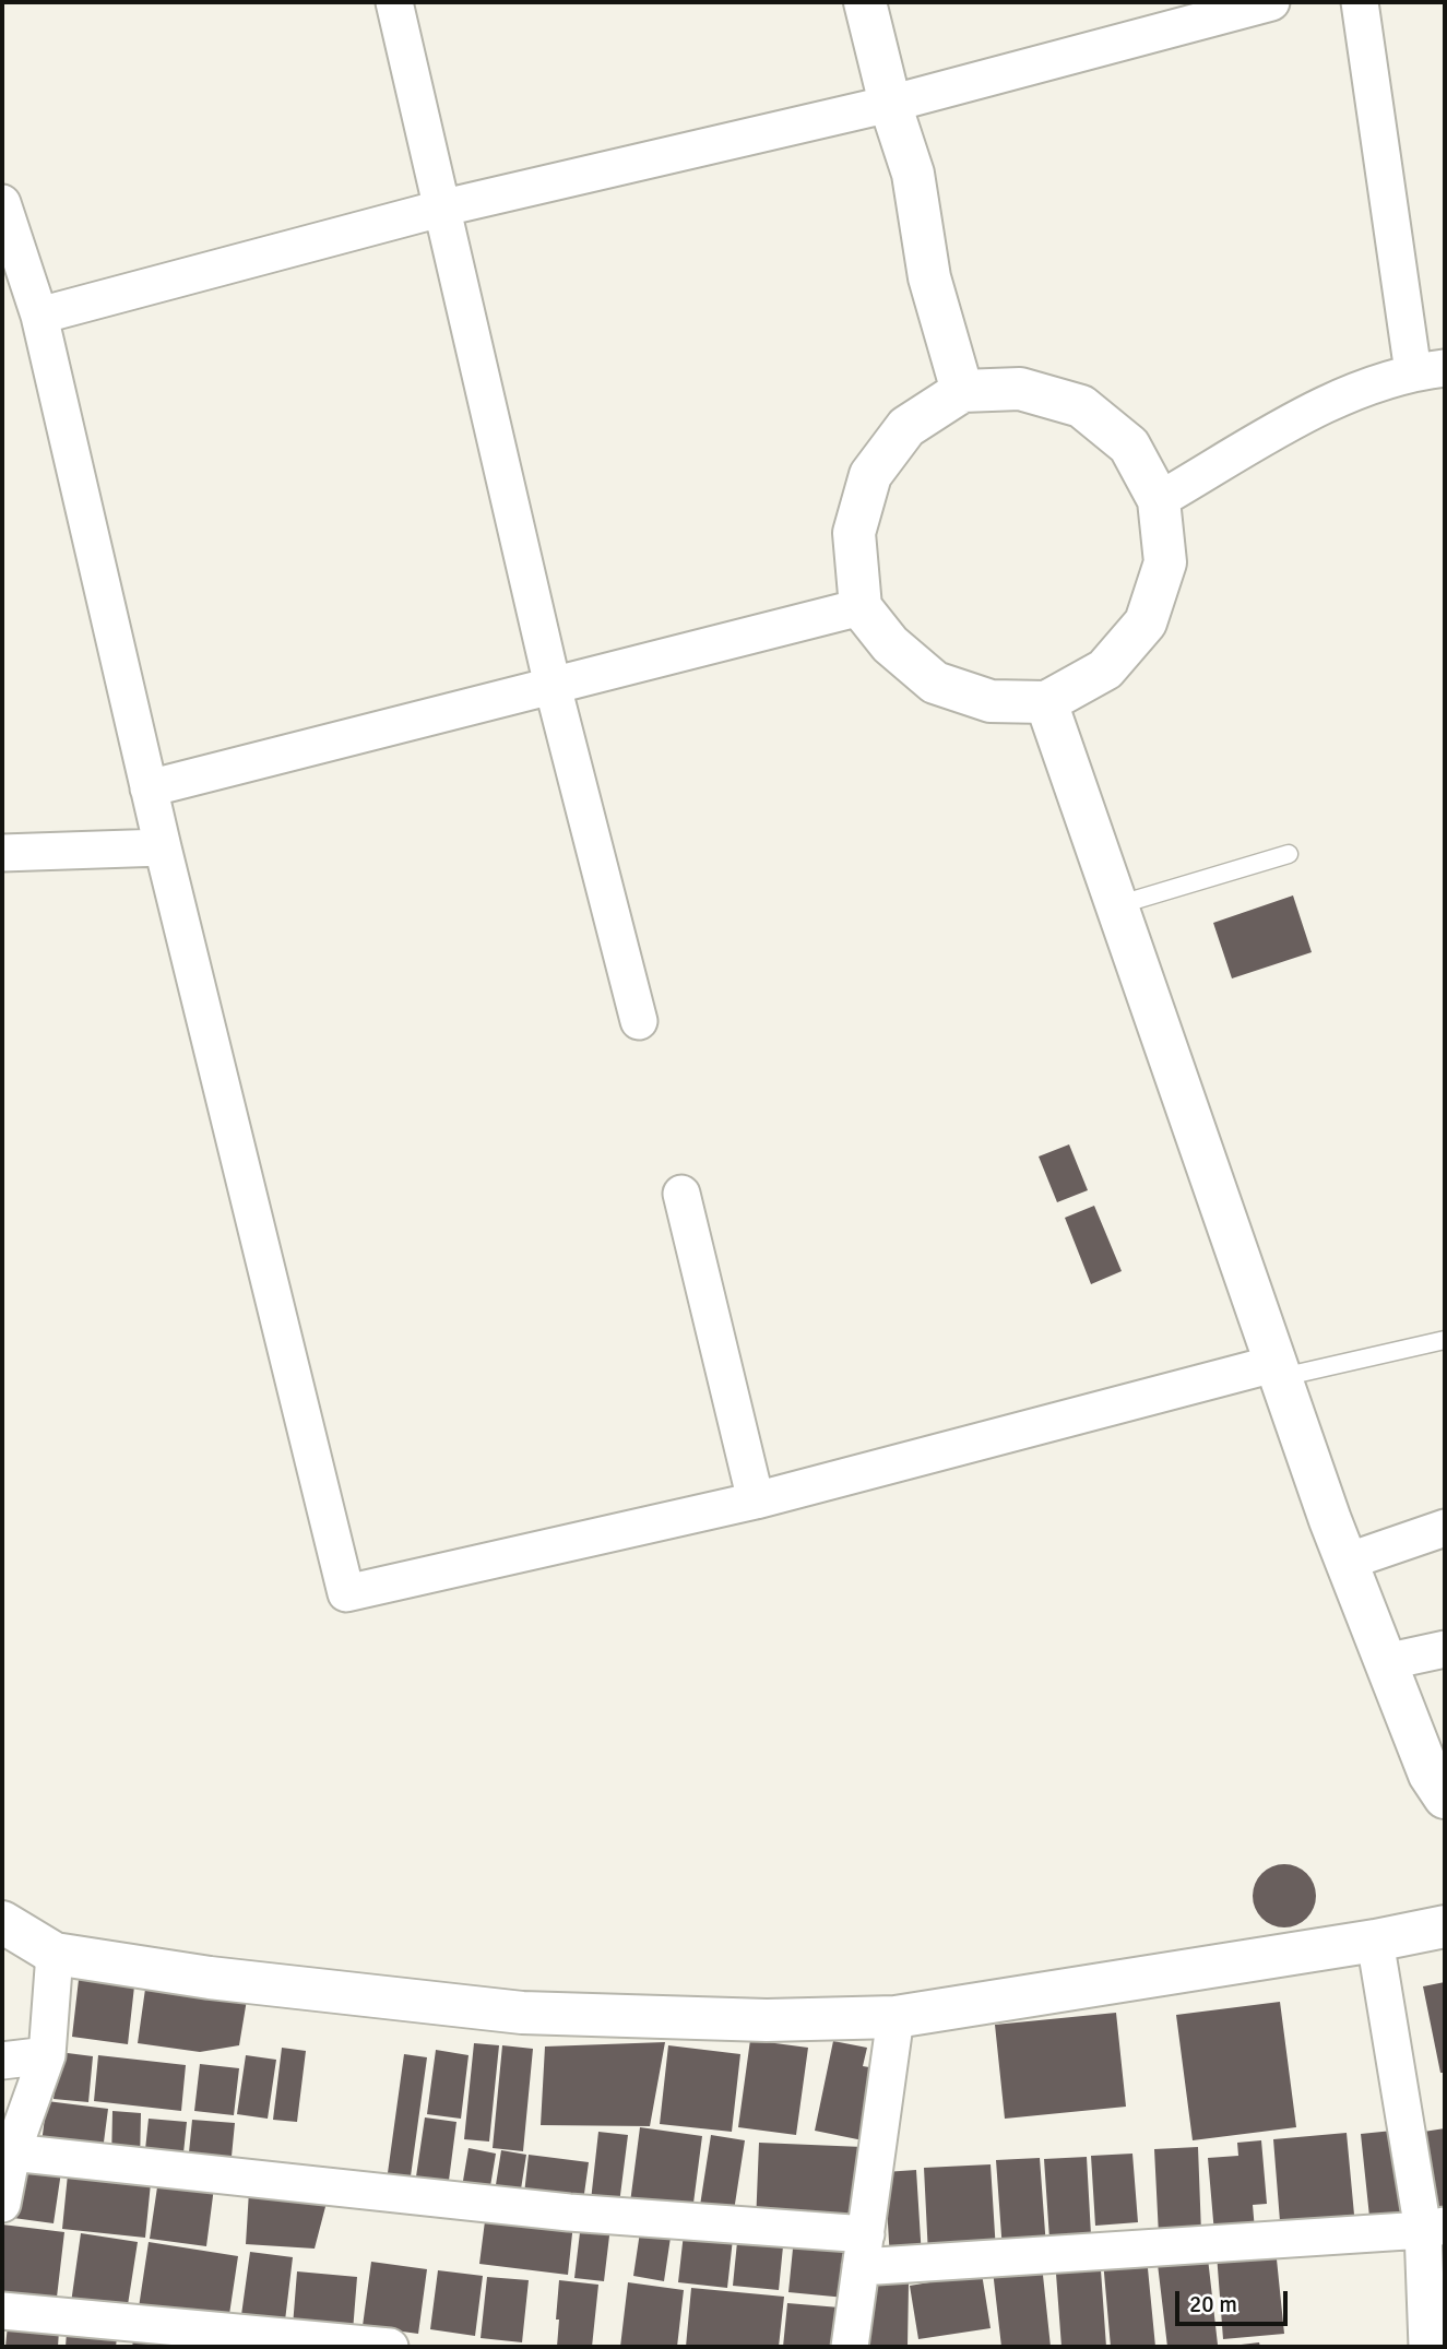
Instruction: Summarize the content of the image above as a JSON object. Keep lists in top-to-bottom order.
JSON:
{
  "scale_bar": "20 m"
}
